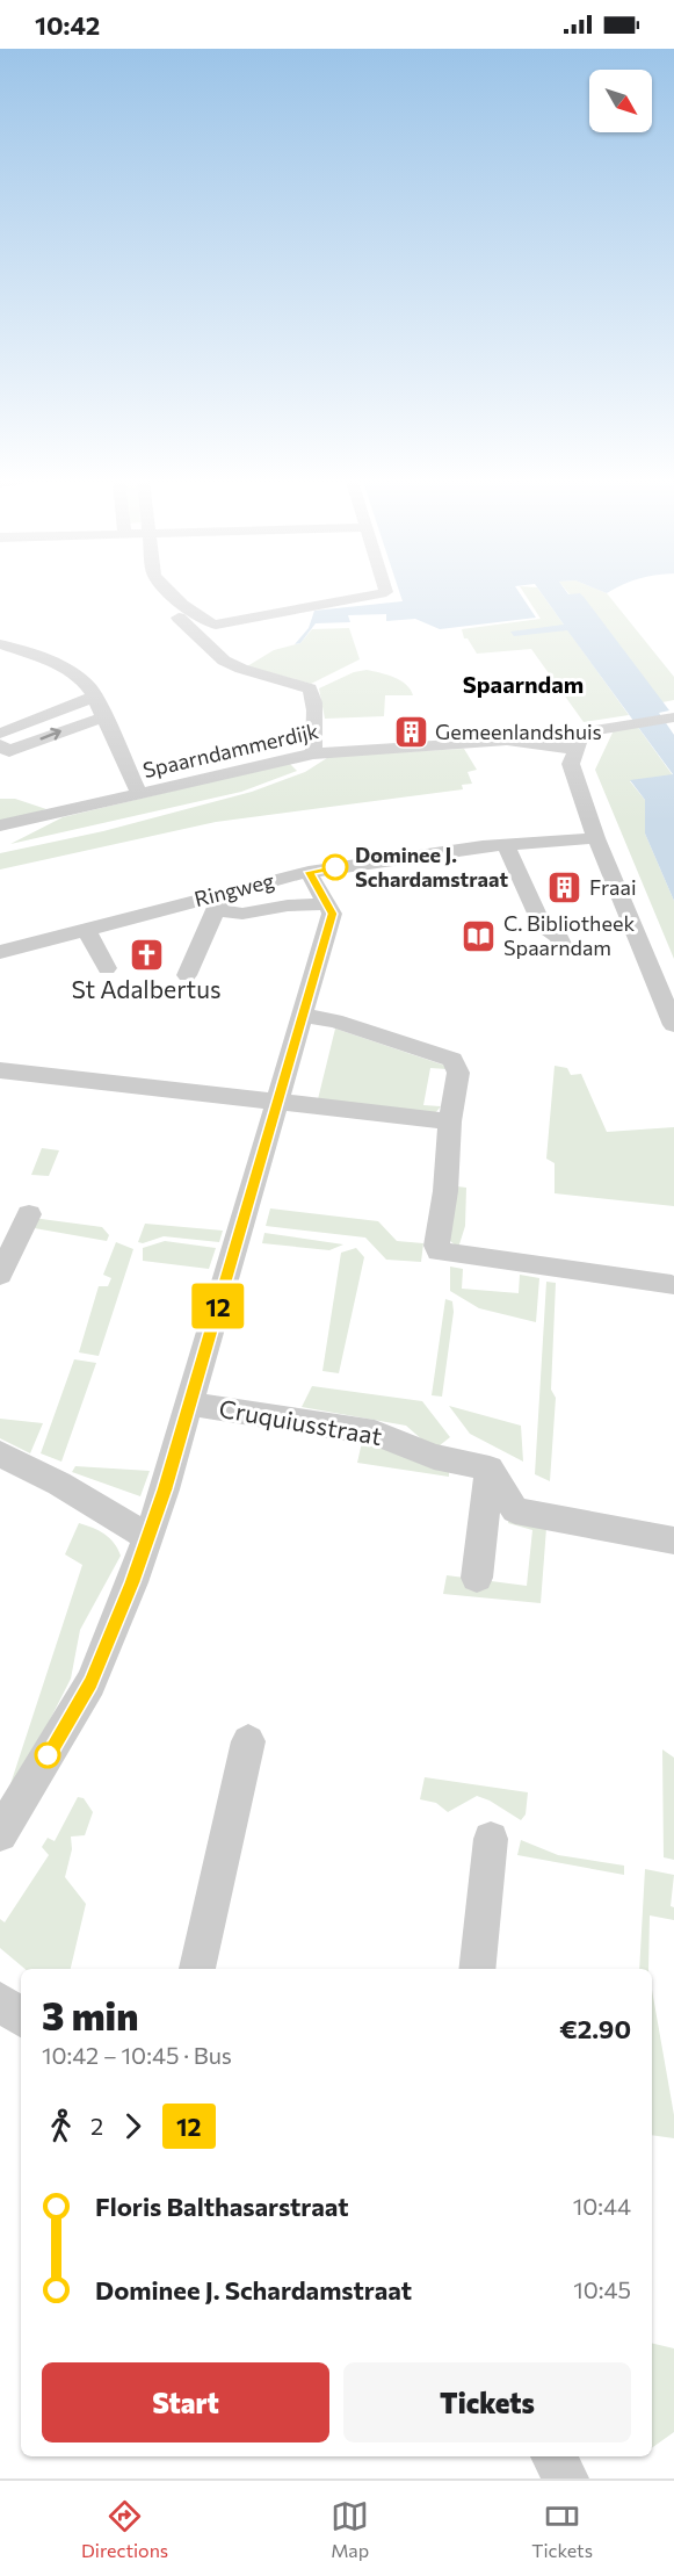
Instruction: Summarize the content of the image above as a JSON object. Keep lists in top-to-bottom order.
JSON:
{
  "streets": {
    "street": ["Spaarndammerdijk", "Ringweg", "Cruquiusstraat"]
  },
  "districts": ["Spaarndam"],
  "places": {
    "building": ["Gemeenlandshuis", "Fraai"],
    "other": ["Dominee J. Schardamstraat"],
    "library": ["C. Bibliotheek Spaarndam"],
    "church": ["St Adalbertus"]
  },
  "lines": ["bus line 12"],
  "north": "bottom right",
  "page": {
    "status": "10:42",
    "on_map": "12",
    "heading": ["3 min", "10:42 – 10:45 · Bus", "€2.90"],
    "legs": ["2", "12"],
    "list": [
      {
        "name": "Floris Balthasarstraat",
        "value": "10:44"
      },
      {
        "name": "Dominee J. Schardamstraat",
        "value": "10:45"
      }
    ],
    "buttons": ["Start", "Tickets"],
    "tabs": ["Directions", "Map", "Tickets"]
  }
}
